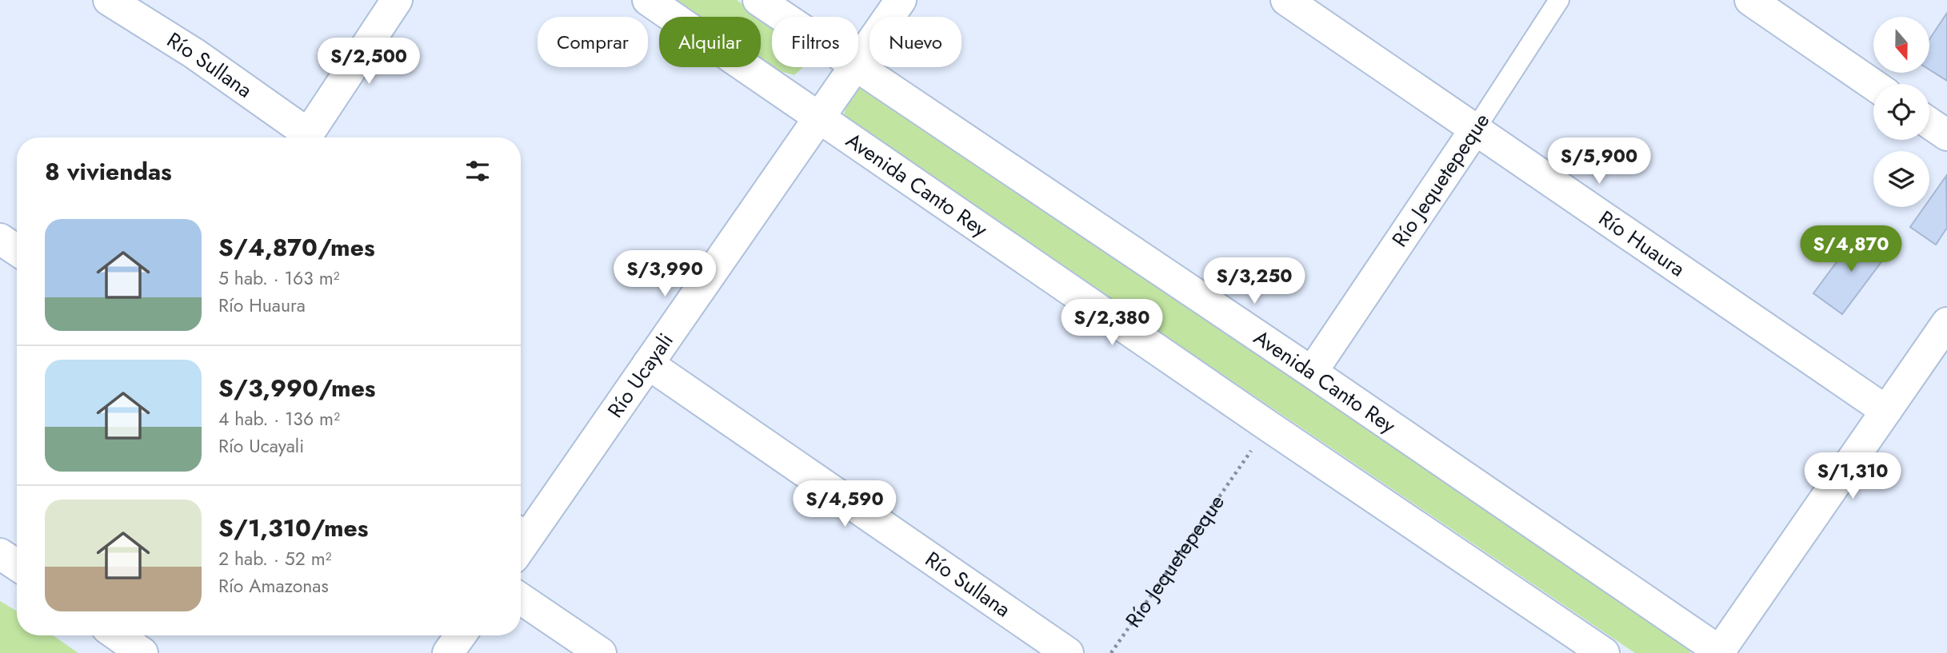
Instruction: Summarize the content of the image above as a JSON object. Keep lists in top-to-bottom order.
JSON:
{
  "streets": {
    "street": [
      "Río Sullana",
      "Río Jequetepeque",
      "Avenida Canto Rey",
      "Río Huaura",
      "Río Ucayali"
    ]
  },
  "crossings": [
    ["Río Sullana", "Río Ucayali"],
    ["Río Jequetepeque", "Río Huaura"],
    ["Avenida Canto Rey", "Río Ucayali"]
  ],
  "north": "bottom",
  "page": {
    "chip": [
      "Comprar",
      "Alquilar",
      "Filtros",
      "Nuevo"
    ],
    "price": [
      "S/2,500",
      "S/5,900",
      "S/4,870",
      "S/3,990",
      "S/3,250",
      "S/2,380",
      "S/1,310",
      "S/4,590"
    ],
    "heading": "8 viviendas",
    "list": [
      {
        "name": "S/4,870/mes",
        "note": "5 hab. · 163 m² · Río Huaura"
      },
      {
        "name": "S/3,990/mes",
        "note": "4 hab. · 136 m² · Río Ucayali"
      },
      {
        "name": "S/1,310/mes",
        "note": "2 hab. · 52 m² · Río Amazonas"
      }
    ]
  }
}
